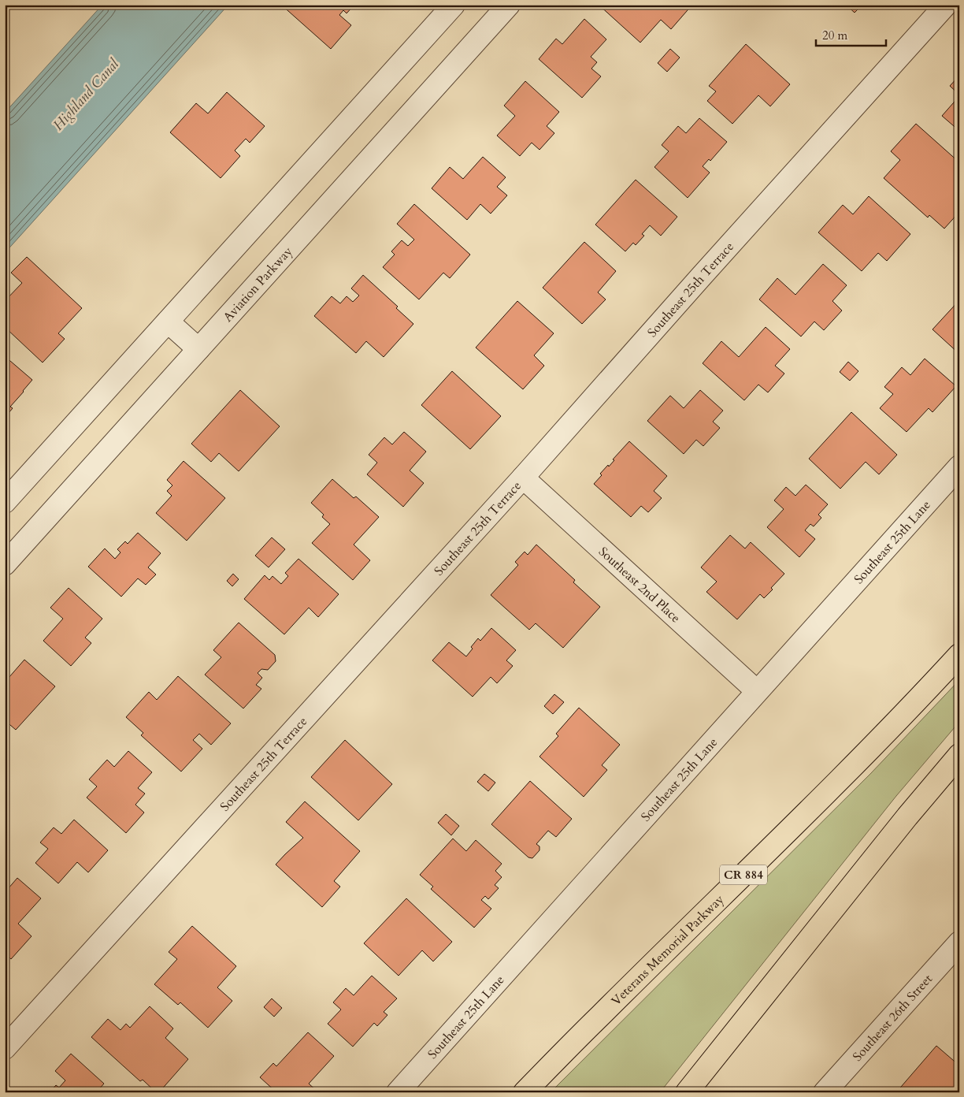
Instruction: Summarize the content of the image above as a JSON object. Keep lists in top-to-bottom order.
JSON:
{
  "streets": {
    "highway": ["CR 884", "Veterans Memorial Parkway"],
    "street": [
      "Aviation Parkway",
      "Southeast 25th Terrace",
      "Southeast 25th Lane",
      "Southeast 2nd Place",
      "Southeast 26th Street"
    ]
  },
  "crossings": [
    ["Southeast 25th Terrace", "Southeast 2nd Place"],
    ["Southeast 25th Lane", "Southeast 2nd Place"]
  ],
  "water": ["Highland Canal"],
  "scale_bar": "20 m"
}
